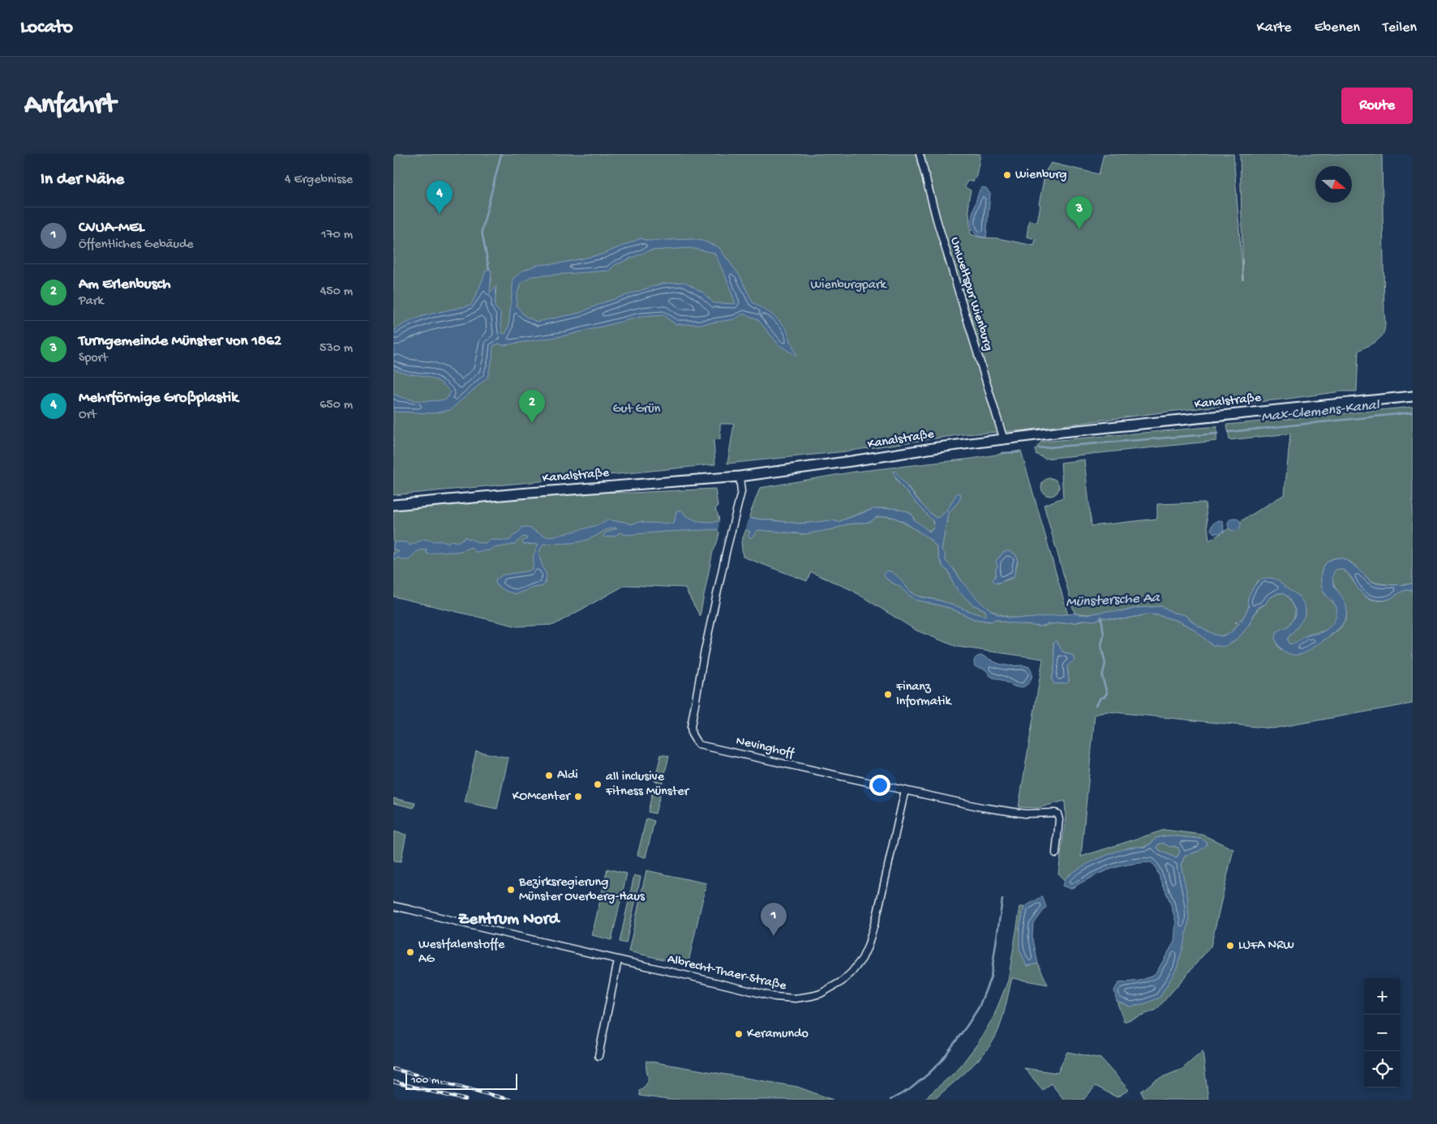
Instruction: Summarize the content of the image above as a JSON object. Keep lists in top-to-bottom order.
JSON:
{
  "streets": {
    "main road": ["Kanalstraße"],
    "street": ["Umweltspur Wienburg", "Nevinghoff", "Albrecht-Thaer-Straße"]
  },
  "crossings": [
    ["Umweltspur Wienburg", "Kanalstraße"],
    ["Kanalstraße", "Nevinghoff"],
    ["Nevinghoff", "Albrecht-Thaer-Straße"]
  ],
  "districts": ["Zentrum Nord"],
  "water": ["Max-Clemens-Kanal", "Münstersche Aa"],
  "parks": ["Wienburgpark", "Gut Grün"],
  "places": [
    "Wienburg",
    "Finanz Informatik",
    "Aldi",
    "all inclusive Fitness Münster",
    "KOMcenter",
    "Bezirksregierung Münster Overberg-Haus",
    "LUFA NRW",
    "Westfalenstoffe AG",
    "Keramundo"
  ],
  "scale_bar": "100 m",
  "north": "right",
  "page": {
    "header": "Locato",
    "nav": ["Karte", "Ebenen", "Teilen"],
    "buttons": "Route",
    "title": "Anfahrt",
    "heading": ["In der Nähe", "4 Ergebnisse"],
    "pins": [
      "4",
      "3",
      "2",
      "1"
    ],
    "list": [
      {
        "mark": "1",
        "name": "CVUA-MEL",
        "note": "Öffentliches Gebäude",
        "value": "170 m"
      },
      {
        "mark": "2",
        "name": "Am Erlenbusch",
        "note": "Park",
        "value": "450 m"
      },
      {
        "mark": "3",
        "name": "Turngemeinde Münster von 1862",
        "note": "Sport",
        "value": "530 m"
      },
      {
        "mark": "4",
        "name": "Mehrförmige Großplastik",
        "note": "Ort",
        "value": "650 m"
      }
    ],
    "map_buttons": ["+", "−"],
    "scale": "100 m"
  }
}
